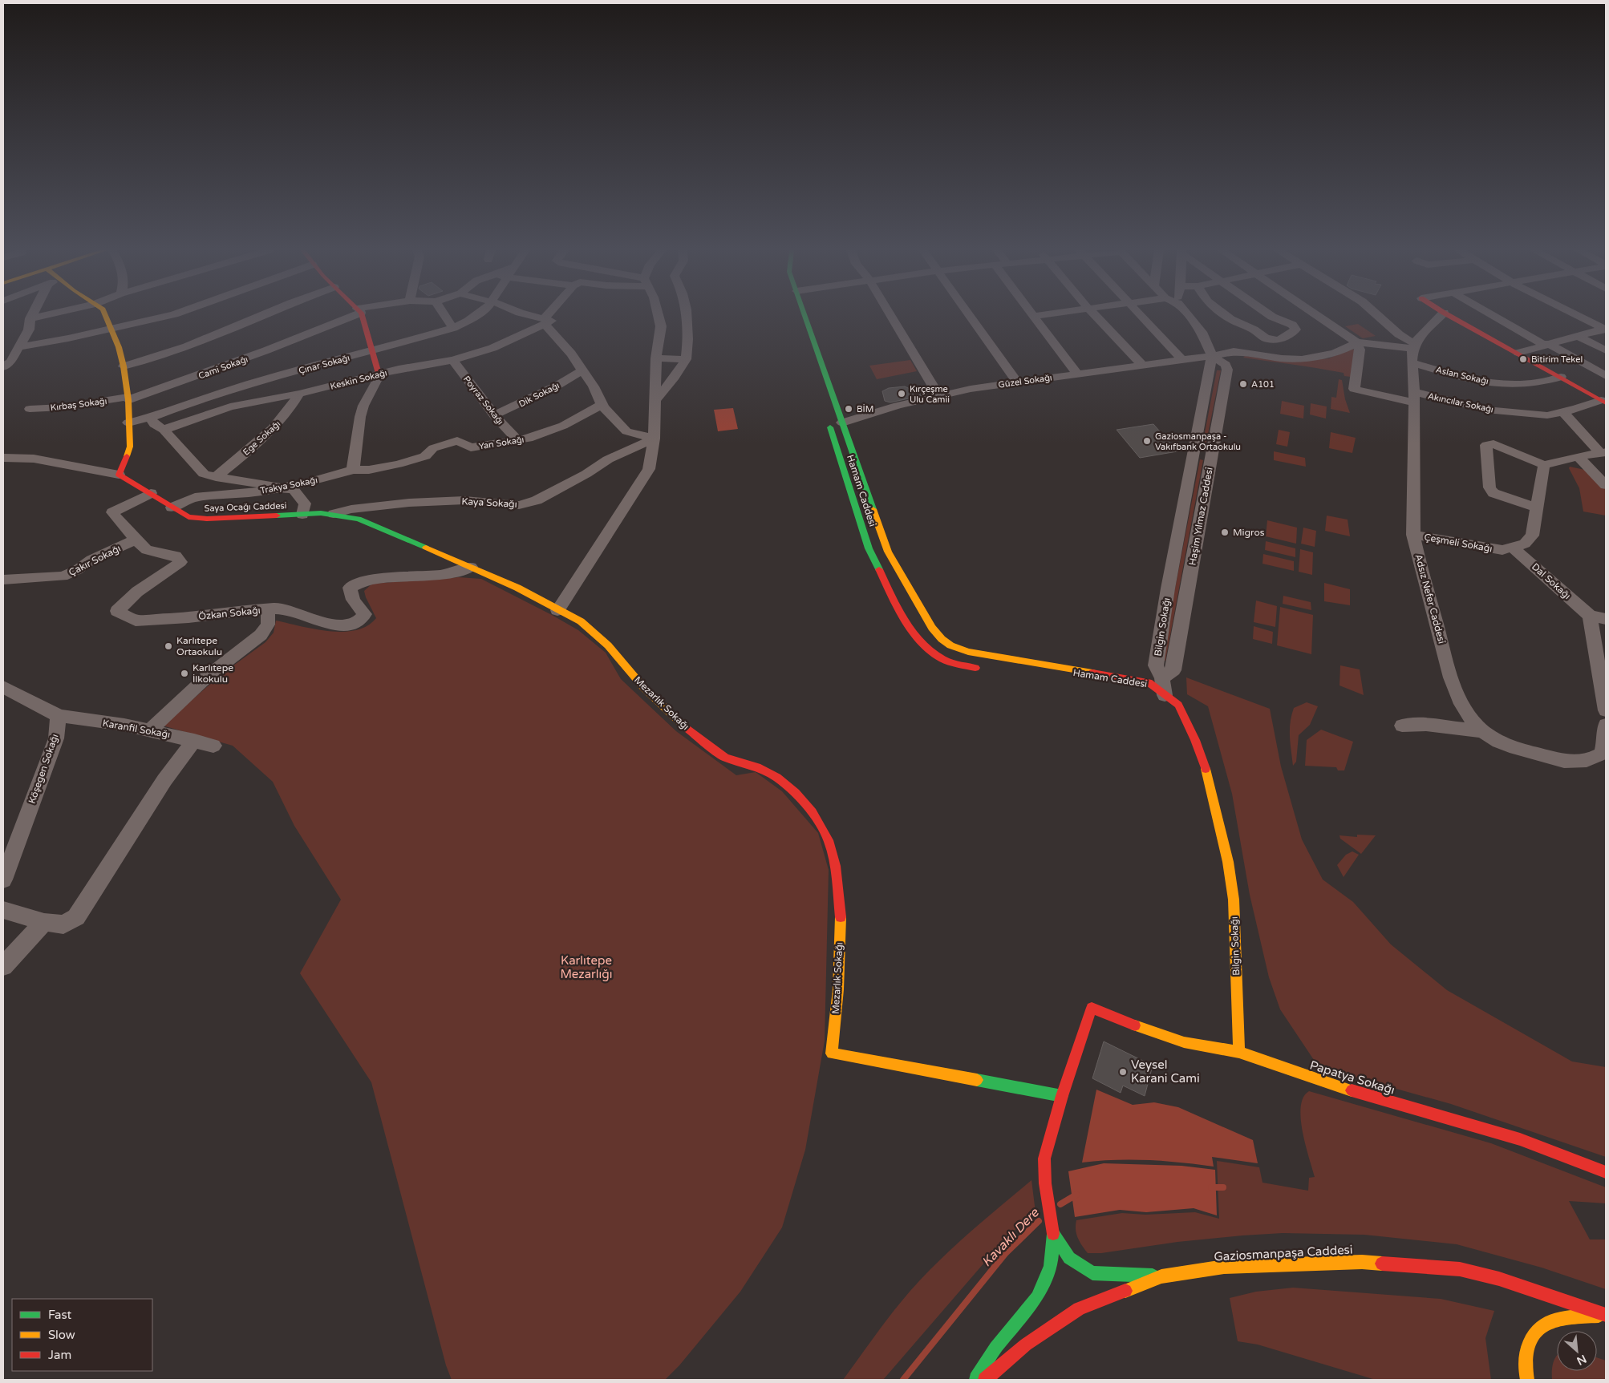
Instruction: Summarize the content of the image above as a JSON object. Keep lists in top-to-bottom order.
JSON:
{
  "streets": {
    "main road": [
      "Hamam Caddesi",
      "Saya Ocağı Caddesi",
      "Bilgin Sokağı",
      "Mezarlık Sokağı",
      "Papatya Sokağı",
      "Gaziosmanpaşa Caddesi"
    ],
    "street": [
      "Çınar Sokağı",
      "Cami Sokağı",
      "Aslan Sokağı",
      "Keskin Sokağı",
      "Güzel Sokağı",
      "Dik Sokağı",
      "Poyraz Sokağı",
      "Akıncılar Sokağı",
      "Kırbaş Sokağı",
      "Ege Sokağı",
      "Yan Sokağı",
      "Trakya Sokağı",
      "Kaya Sokağı",
      "Haşim Yılmaz Caddesi",
      "Çeşmeli Sokağı",
      "Çakır Sokağı",
      "Dal Sokağı",
      "Adsız Nefer Caddesi",
      "Özkan Sokağı",
      "Karanfil Sokağı",
      "Köşegen Sokağı"
    ]
  },
  "crossings": [
    ["Cami Sokağı", "Kırbaş Sokağı"],
    ["Aslan Sokağı", "Adsız Nefer Caddesi"],
    ["Keskin Sokağı", "Poyraz Sokağı"],
    ["Keskin Sokağı", "Ege Sokağı"],
    ["Güzel Sokağı", "Akıncılar Sokağı"],
    ["Güzel Sokağı", "Hamam Caddesi"],
    ["Güzel Sokağı", "Haşim Yılmaz Caddesi"],
    ["Güzel Sokağı", "Bilgin Sokağı"],
    ["Dik Sokağı", "Poyraz Sokağı"],
    ["Poyraz Sokağı", "Yan Sokağı"],
    ["Akıncılar Sokağı", "Adsız Nefer Caddesi"],
    ["Yan Sokağı", "Trakya Sokağı"],
    ["Trakya Sokağı", "Saya Ocağı Caddesi"],
    ["Hamam Caddesi", "Bilgin Sokağı"],
    ["Kaya Sokağı", "Saya Ocağı Caddesi"],
    ["Saya Ocağı Caddesi", "Mezarlık Sokağı"],
    ["Haşim Yılmaz Caddesi", "Bilgin Sokağı"],
    ["Çeşmeli Sokağı", "Dal Sokağı"],
    ["Çeşmeli Sokağı", "Adsız Nefer Caddesi"],
    ["Çakır Sokağı", "Özkan Sokağı"],
    ["Özkan Sokağı", "Karanfil Sokağı"],
    ["Bilgin Sokağı", "Papatya Sokağı"],
    ["Mezarlık Sokağı", "Papatya Sokağı"],
    ["Karanfil Sokağı", "Köşegen Sokağı"]
  ],
  "water": ["Kavaklı Dere"],
  "parks": ["Karlıtepe Mezarlığı"],
  "places": [
    "Bitirim Tekel",
    "A101",
    "Kırçeşme Ulu Camii",
    "BİM",
    "Gaziosmanpaşa - Vakıfbank Ortaokulu",
    "Migros",
    "Karlıtepe Ortaokulu",
    "Karlıtepe İlkokulu",
    "Veysel Karani Cami"
  ],
  "legend": ["Fast", "Slow", "Jam"],
  "north": "bottom right"
}
